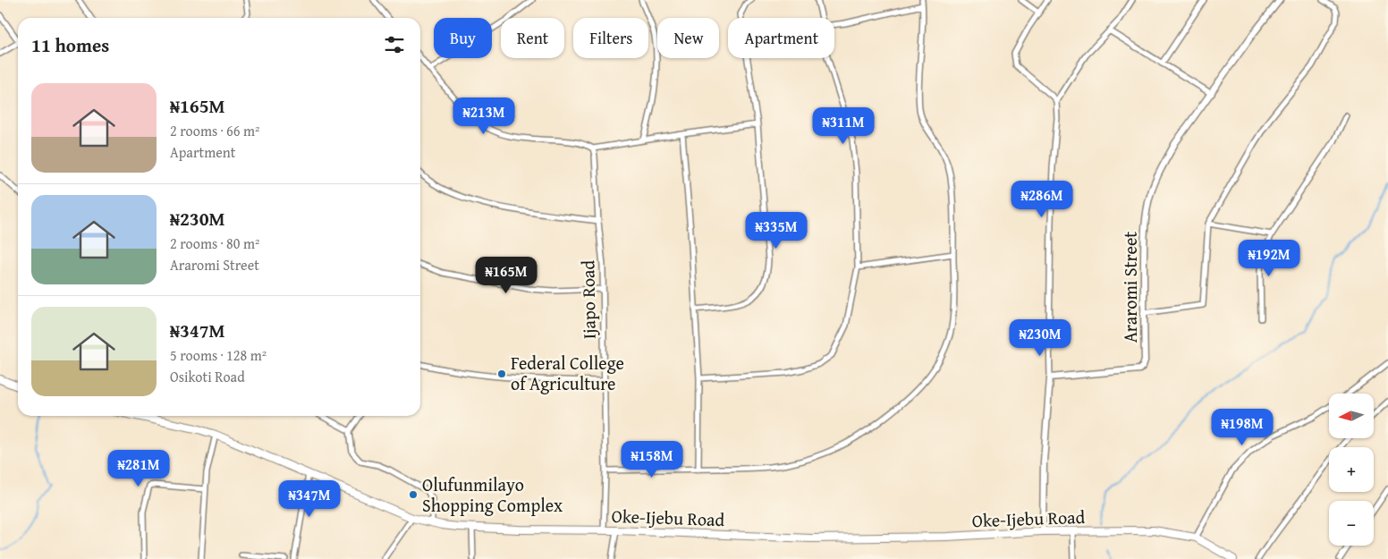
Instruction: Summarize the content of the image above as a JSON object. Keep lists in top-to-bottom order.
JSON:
{
  "streets": {
    "main road": ["Oke-Ijebu Road"],
    "street": ["Araromi Street", "Ijapo Road"]
  },
  "crossings": [
    ["Ijapo Road", "Oke-Ijebu Road"]
  ],
  "places": ["Federal College of Agriculture", "Olufunmilayo Shopping Complex"],
  "north": "left",
  "page": {
    "chip": [
      "Buy",
      "Rent",
      "Filters",
      "New",
      "Apartment"
    ],
    "heading": "11 homes",
    "list": [
      {
        "name": "₦165M",
        "note": "2 rooms · 66 m² · Apartment"
      },
      {
        "name": "₦230M",
        "note": "2 rooms · 80 m² · Araromi Street"
      },
      {
        "name": "₦347M",
        "note": "5 rooms · 128 m² · Osikoti Road"
      }
    ],
    "price": [
      "₦213M",
      "₦311M",
      "₦286M",
      "₦335M",
      "₦192M",
      "₦165M",
      "₦230M",
      "₦198M",
      "₦158M",
      "₦281M",
      "₦347M"
    ],
    "map_buttons": ["+", "−"]
  }
}
